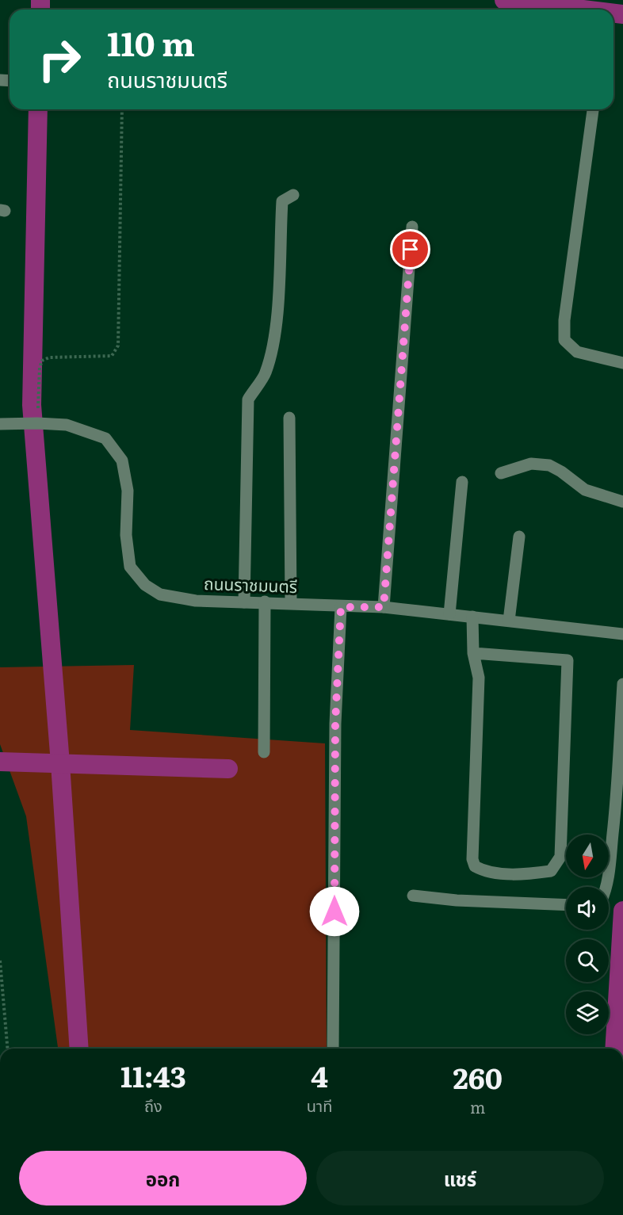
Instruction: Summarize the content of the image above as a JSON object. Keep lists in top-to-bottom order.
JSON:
{
  "streets": {
    "street": ["ถนนราชมนตรี"]
  },
  "north": "bottom",
  "page": {
    "turn": ["110 m", "ถนนราชมนตรี"],
    "eta": [
      "11:43",
      "ถึง",
      "4",
      "นาที",
      "260",
      "m"
    ],
    "buttons": ["ออก", "แชร์"]
  }
}
